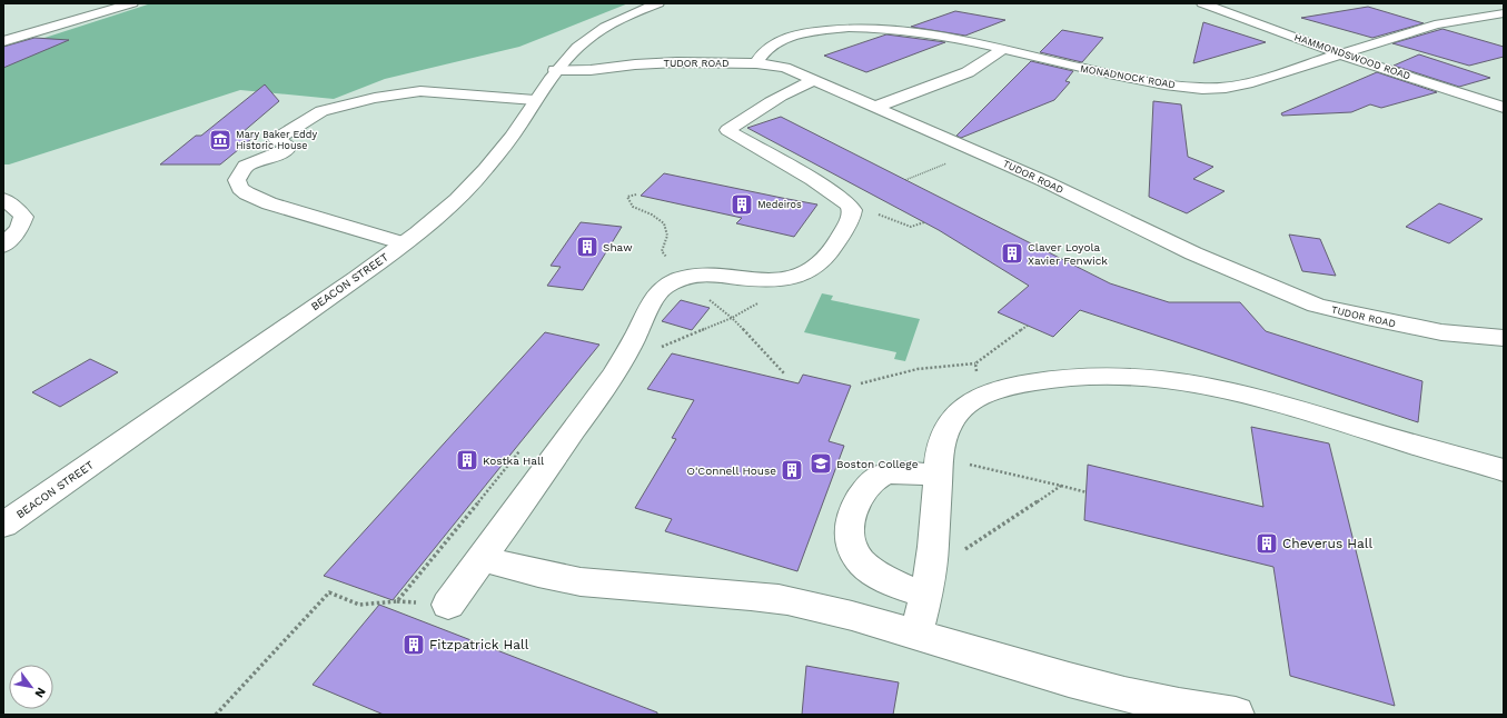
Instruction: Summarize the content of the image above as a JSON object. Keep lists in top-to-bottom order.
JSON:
{
  "streets": {
    "street": [
      "HAMMONDSWOOD ROAD",
      "TUDOR ROAD",
      "MONADNOCK ROAD",
      "BEACON STREET"
    ]
  },
  "crossings": [
    ["HAMMONDSWOOD ROAD", "MONADNOCK ROAD"],
    ["TUDOR ROAD", "MONADNOCK ROAD"],
    ["TUDOR ROAD", "BEACON STREET"]
  ],
  "places": {
    "museum": ["Mary Baker Eddy Historic House"],
    "building": [
      "Medeiros",
      "Shaw",
      "Claver Loyola Xavier Fenwick",
      "Kostka Hall",
      "O'Connell House",
      "Cheverus Hall",
      "Fitzpatrick Hall"
    ],
    "school or university": ["Boston College"]
  },
  "north": "bottom right"
}
